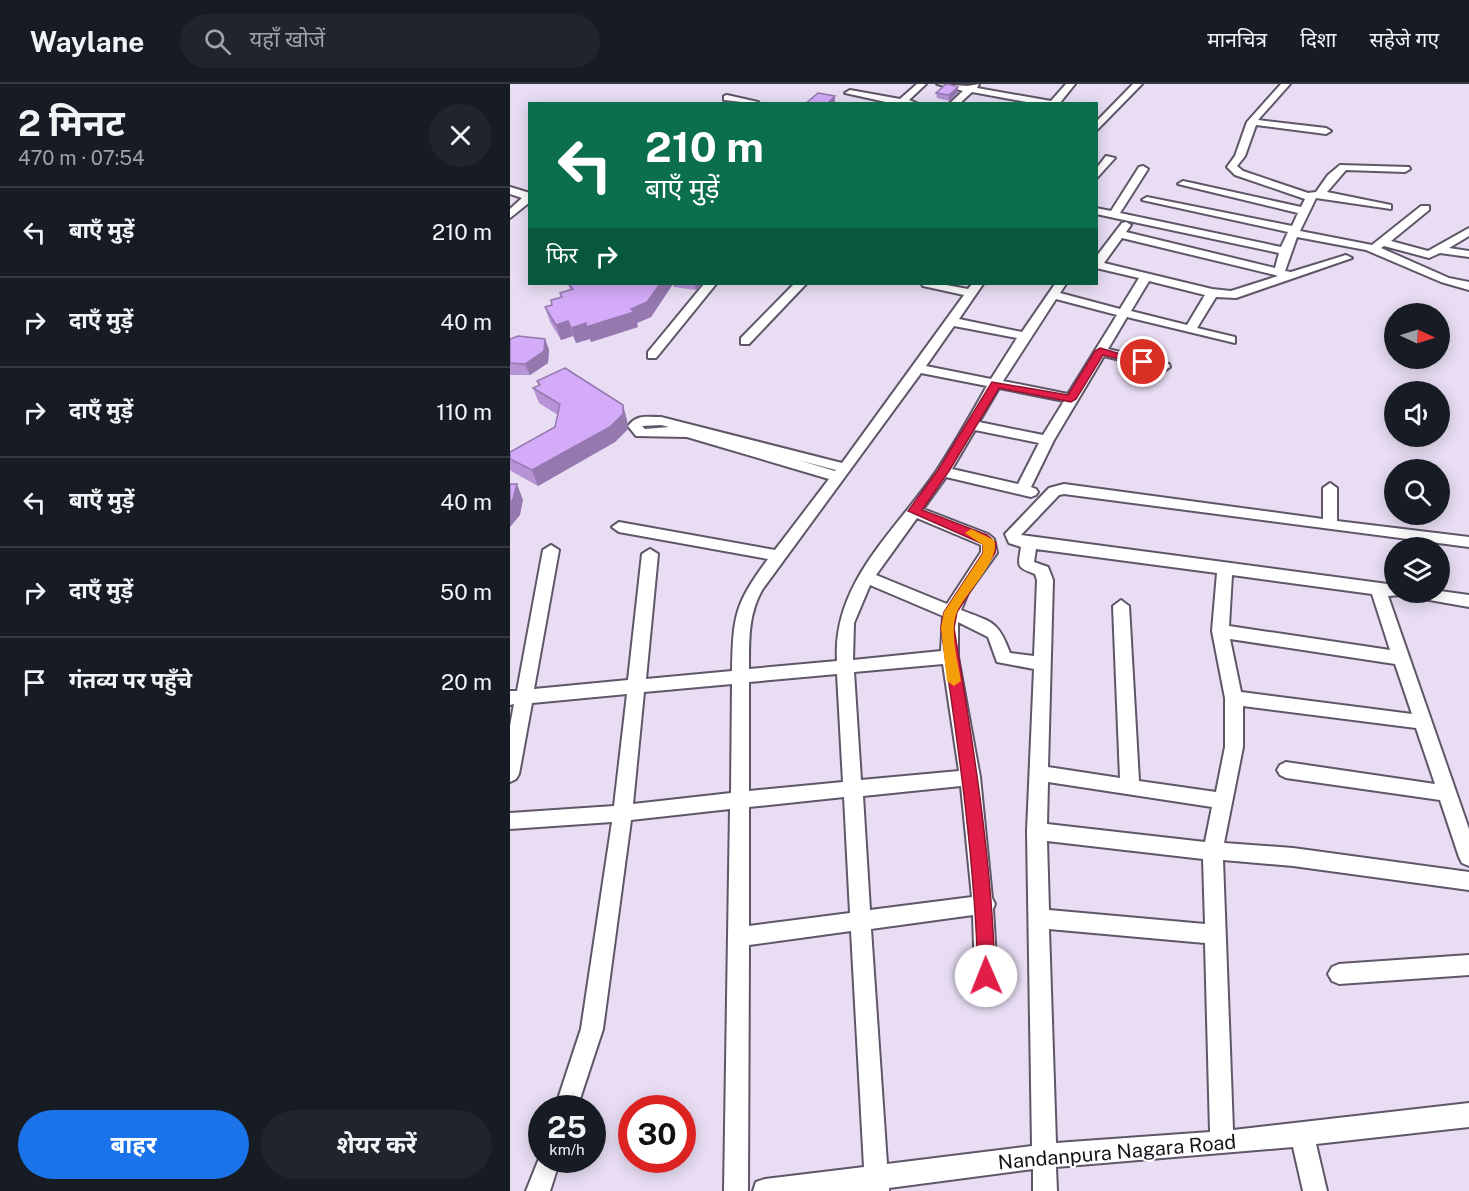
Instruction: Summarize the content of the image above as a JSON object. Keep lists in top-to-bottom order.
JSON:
{
  "streets": {
    "street": ["Nandanpura Nagara Road"]
  },
  "north": "right",
  "page": {
    "header": "Waylane",
    "search": "यहाँ खोजें",
    "nav": ["मानचित्र", "दिशा", "सहेजे गए"],
    "heading": ["2 मिनट", "470 m · 07:54"],
    "turn": ["210 m", "बाएँ मुड़ें"],
    "list": [
      {
        "name": "बाएँ मुड़ें",
        "value": "210 m"
      },
      {
        "name": "दाएँ मुड़ें",
        "value": "40 m"
      },
      {
        "name": "दाएँ मुड़ें",
        "value": "110 m"
      },
      {
        "name": "बाएँ मुड़ें",
        "value": "40 m"
      },
      {
        "name": "दाएँ मुड़ें",
        "value": "50 m"
      },
      {
        "name": "गंतव्य पर पहुँचे",
        "value": "20 m"
      }
    ],
    "then": "फिर",
    "speed": "25 km/h",
    "limit": "30",
    "buttons": ["बाहर", "शेयर करें"]
  }
}
